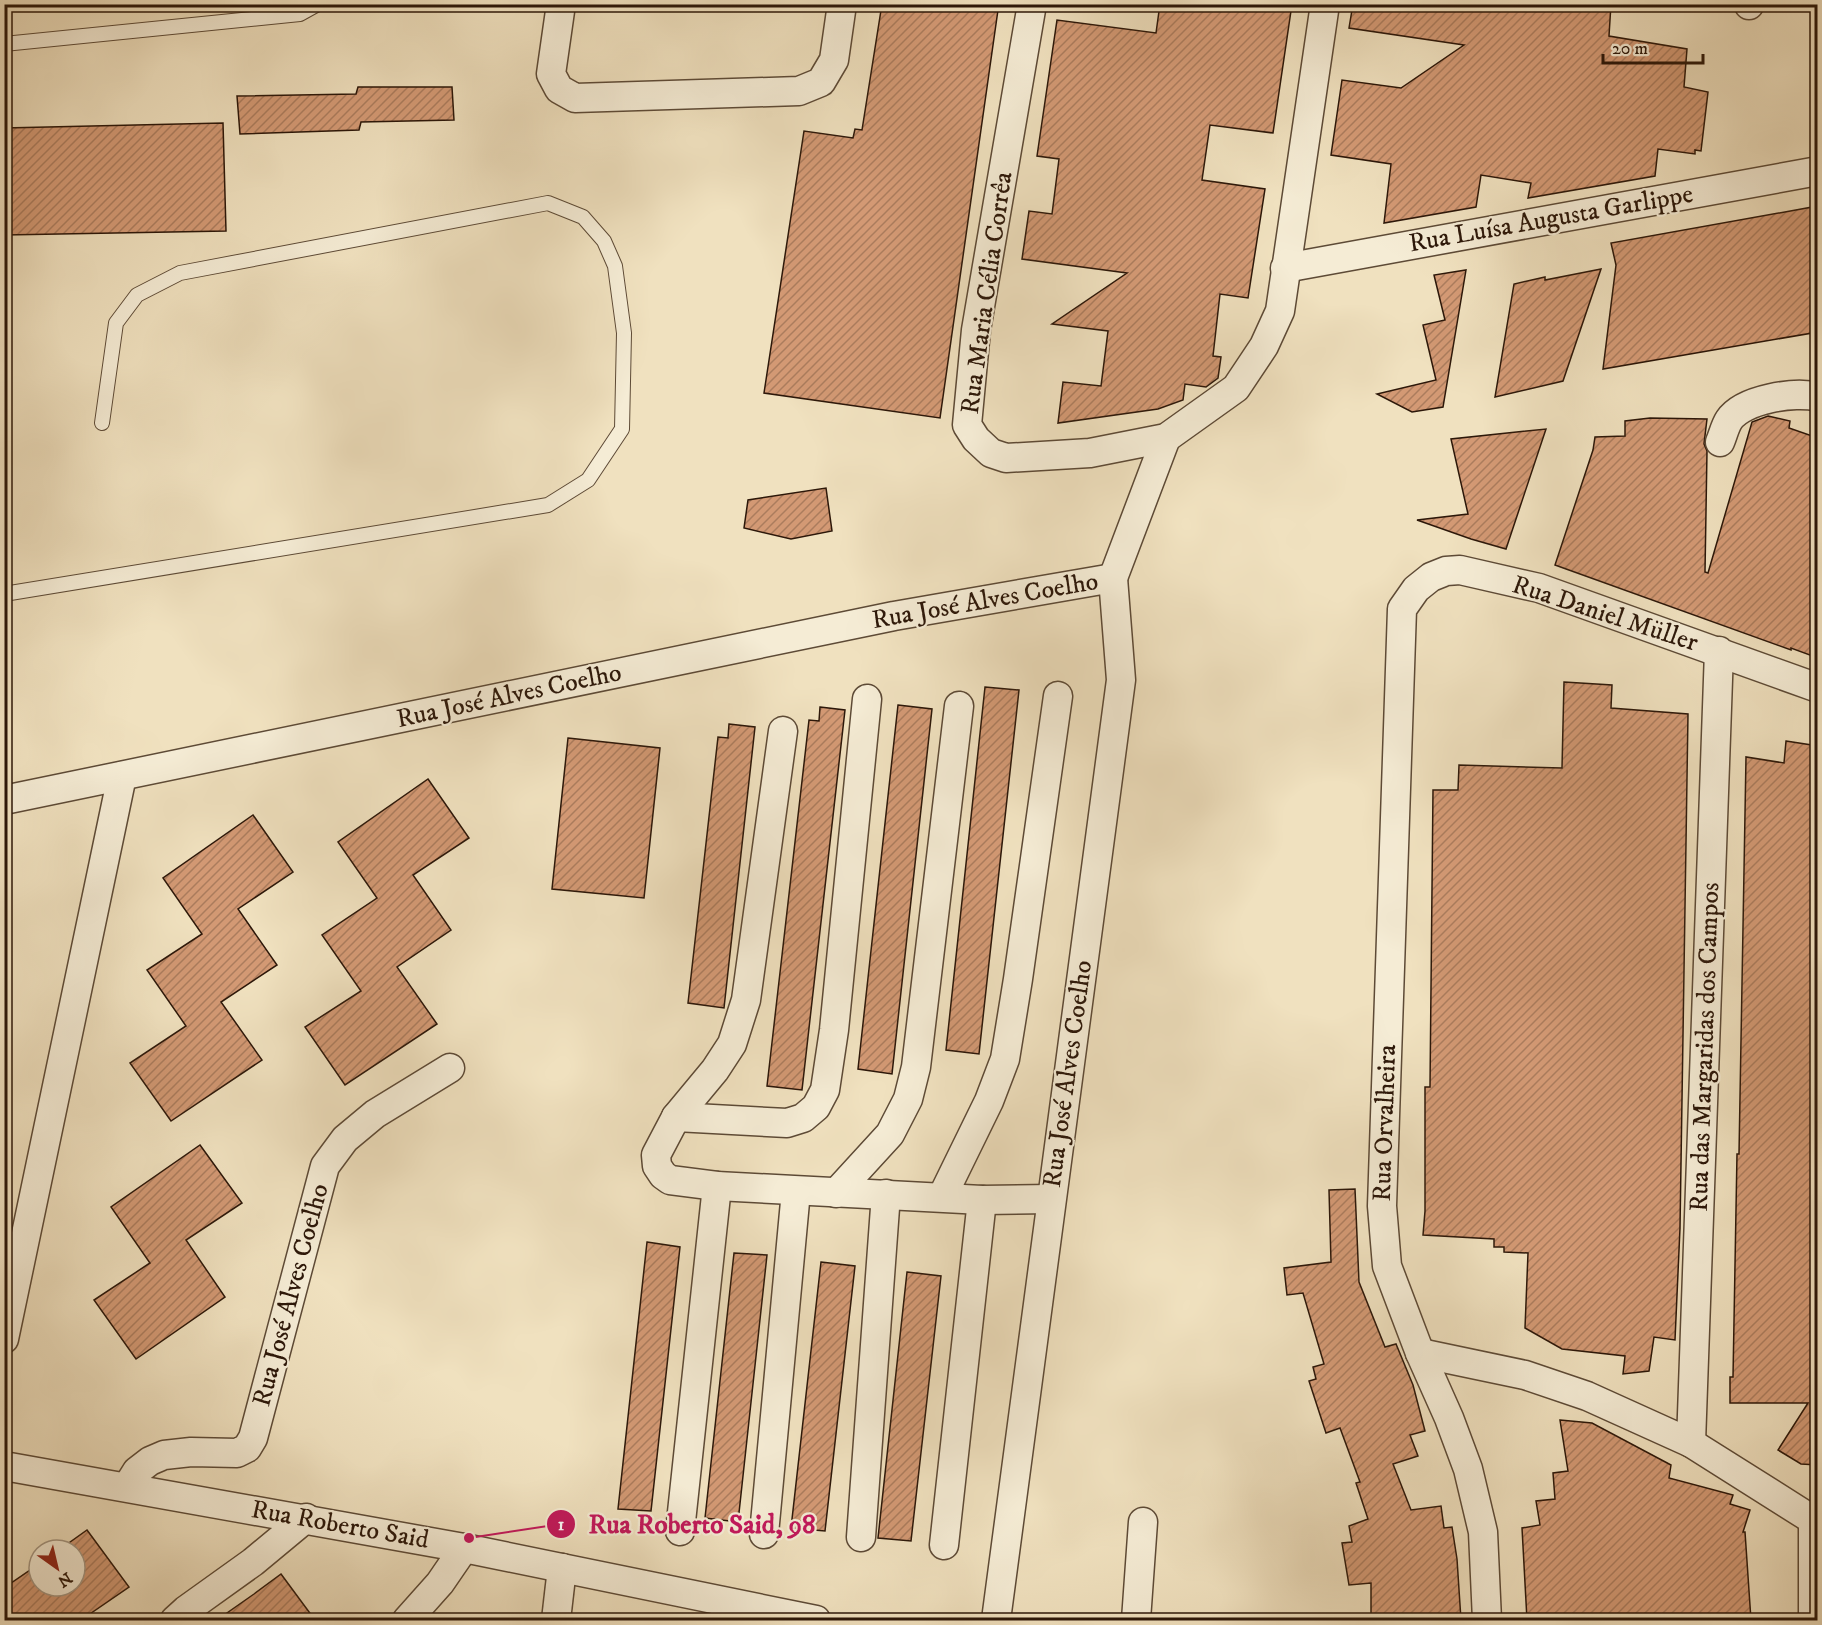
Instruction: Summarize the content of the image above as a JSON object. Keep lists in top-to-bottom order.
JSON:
{
  "streets": {
    "street": [
      "Rua Luísa Augusta Garlippe",
      "Rua Maria Célia Corrêa",
      "Rua José Alves Coelho",
      "Rua Daniel Müller",
      "Rua das Margaridas dos Campos",
      "Rua Orvalheira",
      "Rua Roberto Said"
    ]
  },
  "crossings": [
    ["Rua Luísa Augusta Garlippe", "Rua Maria Célia Corrêa"],
    ["Rua José Alves Coelho", "Rua Roberto Said"],
    ["Rua Daniel Müller", "Rua das Margaridas dos Campos"],
    ["Rua Daniel Müller", "Rua Orvalheira"]
  ],
  "places": ["Rua Roberto Said, 98"],
  "scale_bar": "20 m",
  "north": "bottom right"
}
